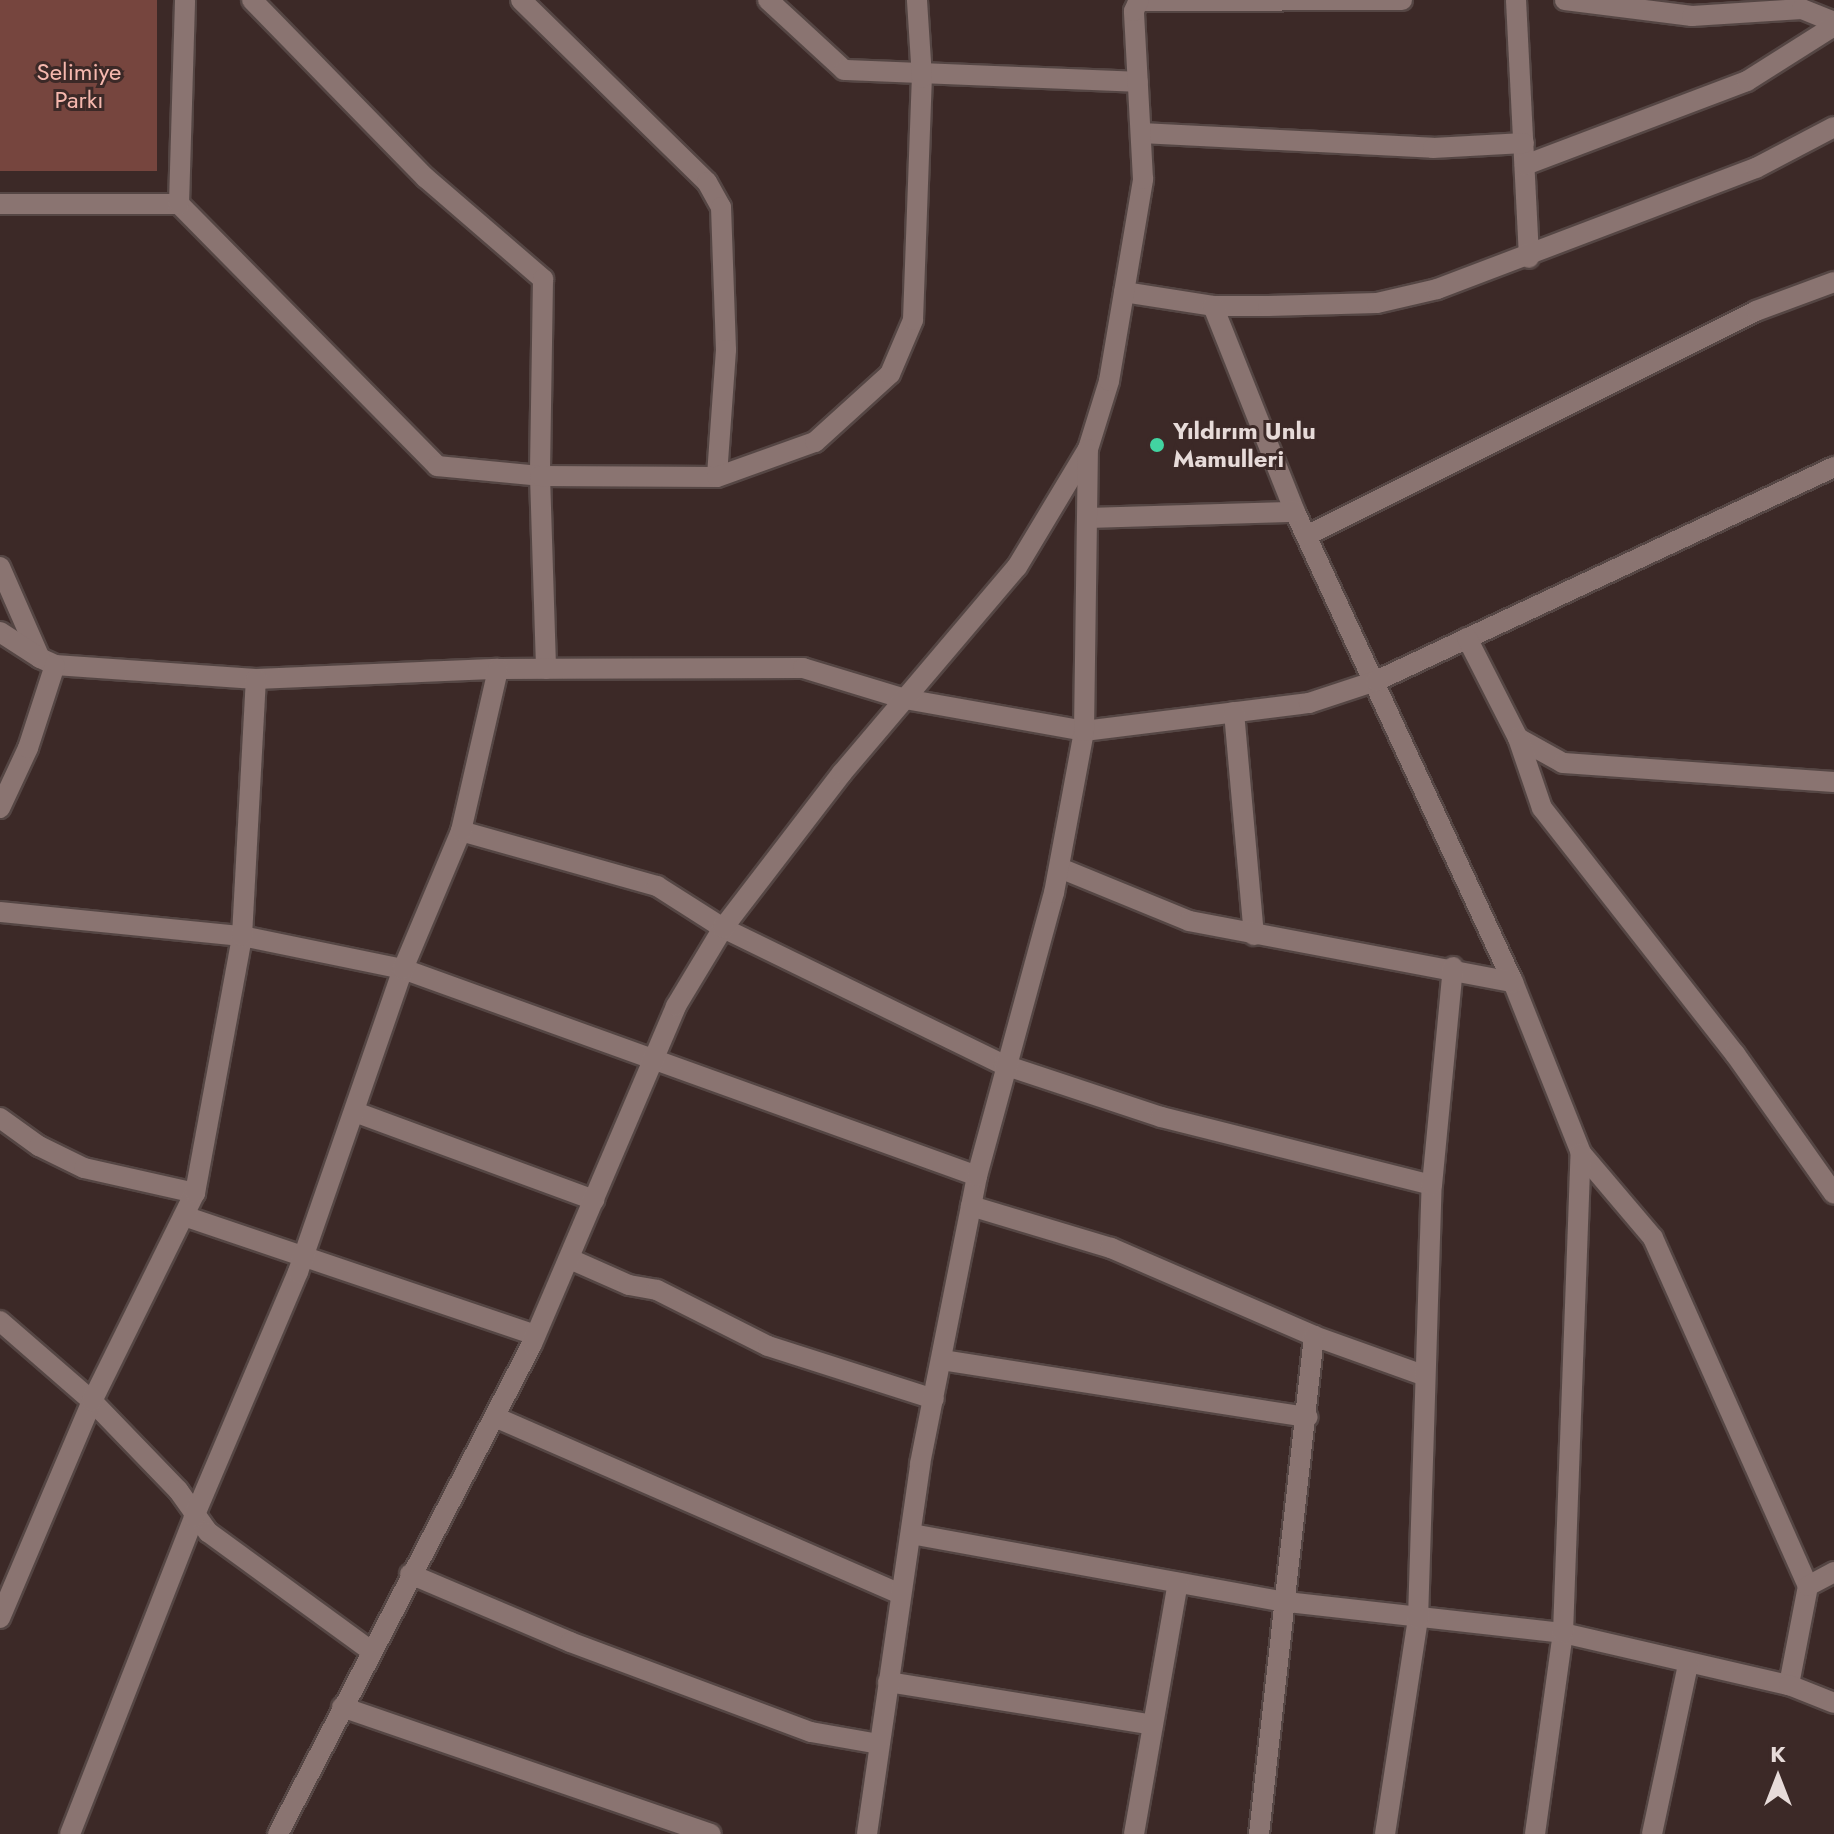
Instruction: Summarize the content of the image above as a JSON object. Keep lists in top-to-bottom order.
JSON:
{
  "parks": ["Selimiye Parkı"],
  "places": ["Yıldırım Unlu Mamulleri"],
  "north": "top"
}
